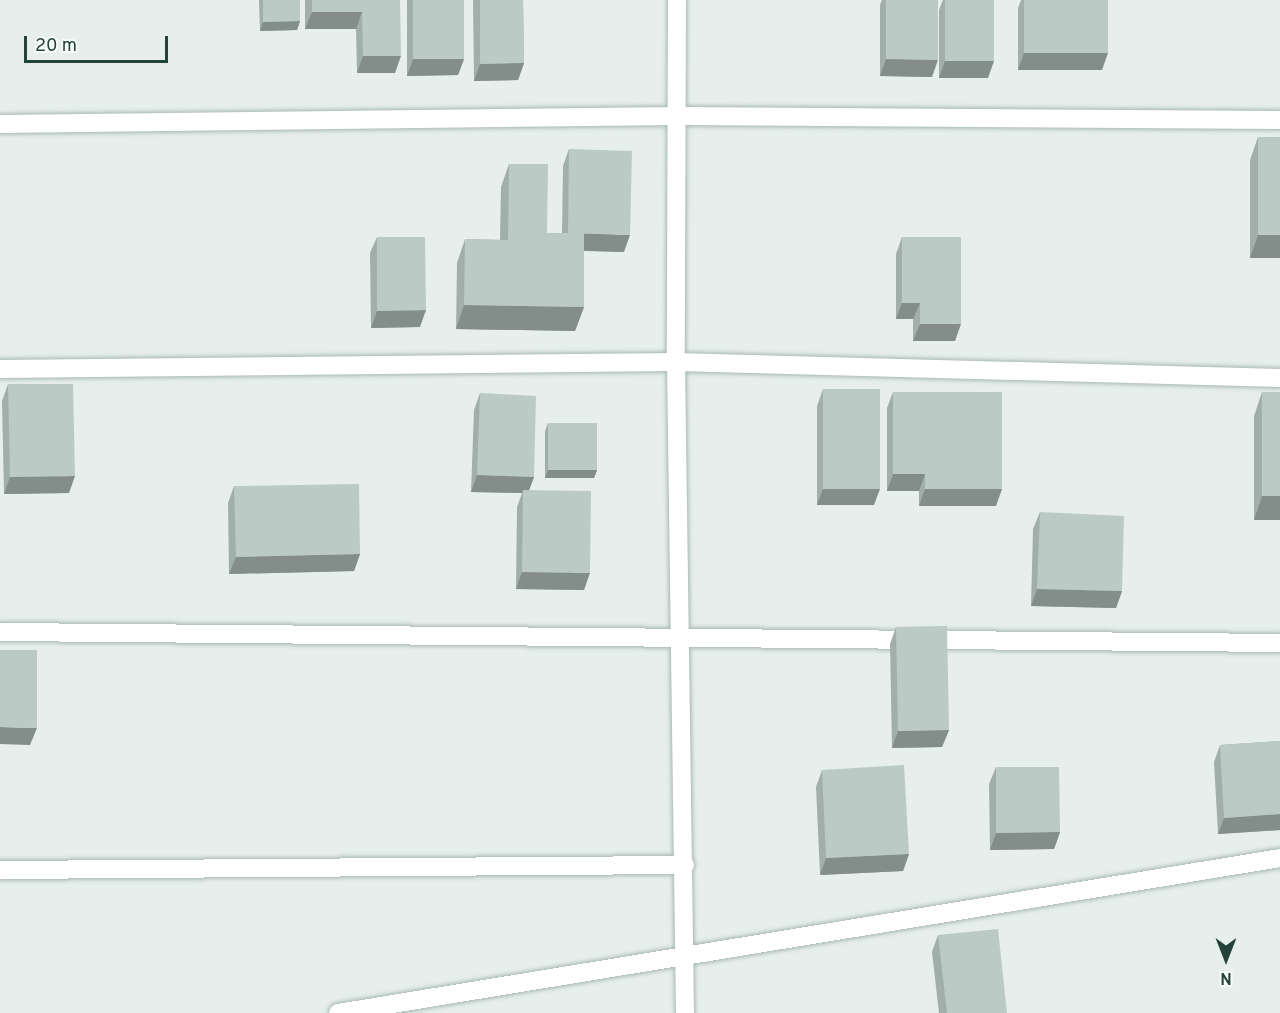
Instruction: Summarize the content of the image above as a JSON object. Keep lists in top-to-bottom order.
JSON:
{
  "scale_bar": "20 m",
  "north": "bottom"
}
